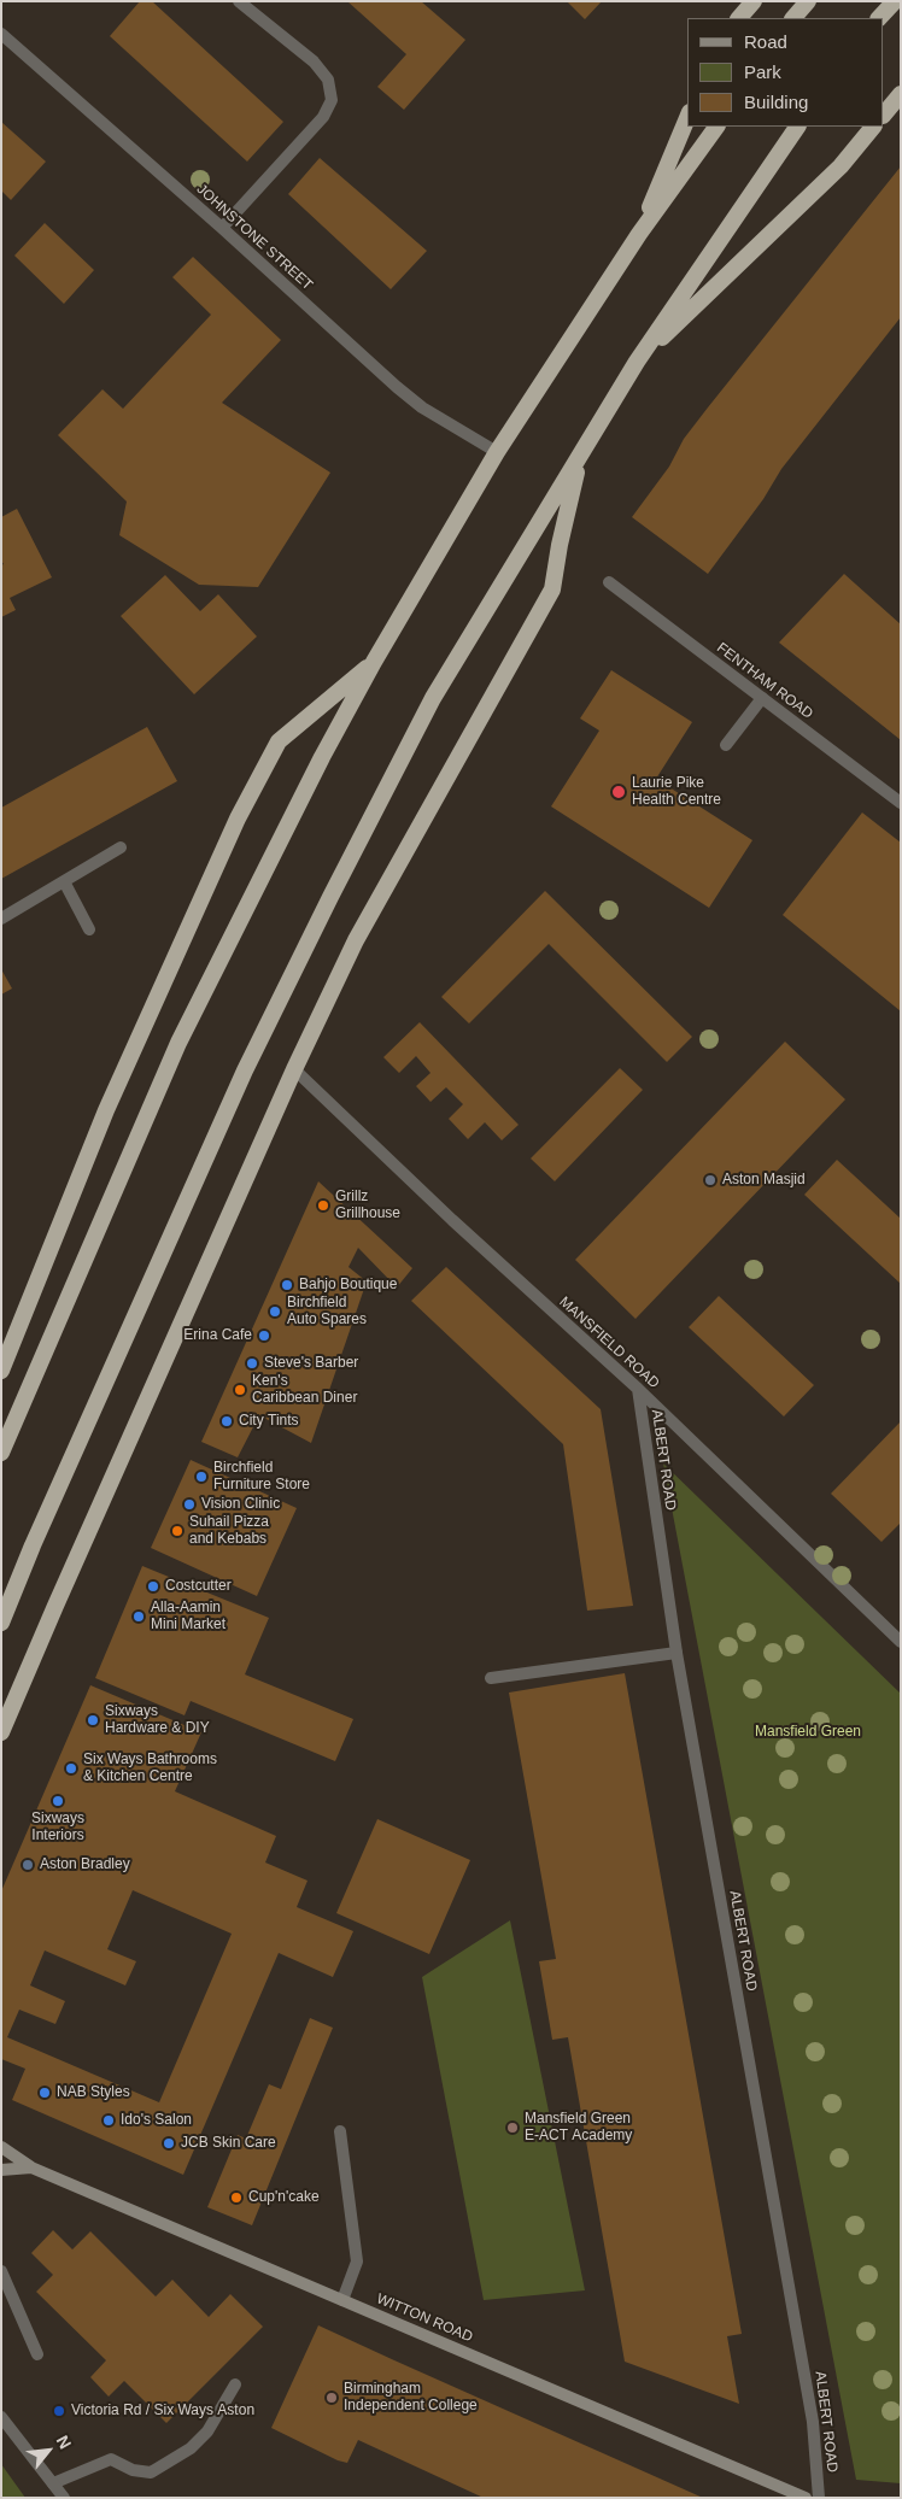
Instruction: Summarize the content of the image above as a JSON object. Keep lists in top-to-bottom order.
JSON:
{
  "streets": {
    "main road": ["WITTON ROAD"],
    "street": [
      "JOHNSTONE STREET",
      "FENTHAM ROAD",
      "MANSFIELD ROAD",
      "ALBERT ROAD"
    ]
  },
  "crossings": [
    ["MANSFIELD ROAD", "ALBERT ROAD"]
  ],
  "parks": ["Mansfield Green"],
  "places": [
    "Laurie Pike Health Centre",
    "Aston Masjid",
    "Grillz Grillhouse",
    "Bahjo Boutique",
    "Birchfield Auto Spares",
    "Erina Cafe",
    "Steve's Barber",
    "Ken's Caribbean Diner",
    "City Tints",
    "Birchfield Furniture Store",
    "Vision Clinic",
    "Suhail Pizza and Kebabs",
    "Costcutter",
    "Alla-Aamin Mini Market",
    "Sixways Hardware & DIY",
    "Six Ways Bathrooms & Kitchen Centre",
    "Sixways Interiors",
    "Aston Bradley",
    "NAB Styles",
    "Ido's Salon",
    "Mansfield Green E-ACT Academy",
    "JCB Skin Care",
    "Cup'n'cake",
    "Birmingham Independent College",
    "Victoria Rd / Six Ways Aston"
  ],
  "legend": ["Road", "Park", "Building"],
  "north": "top right"
}
